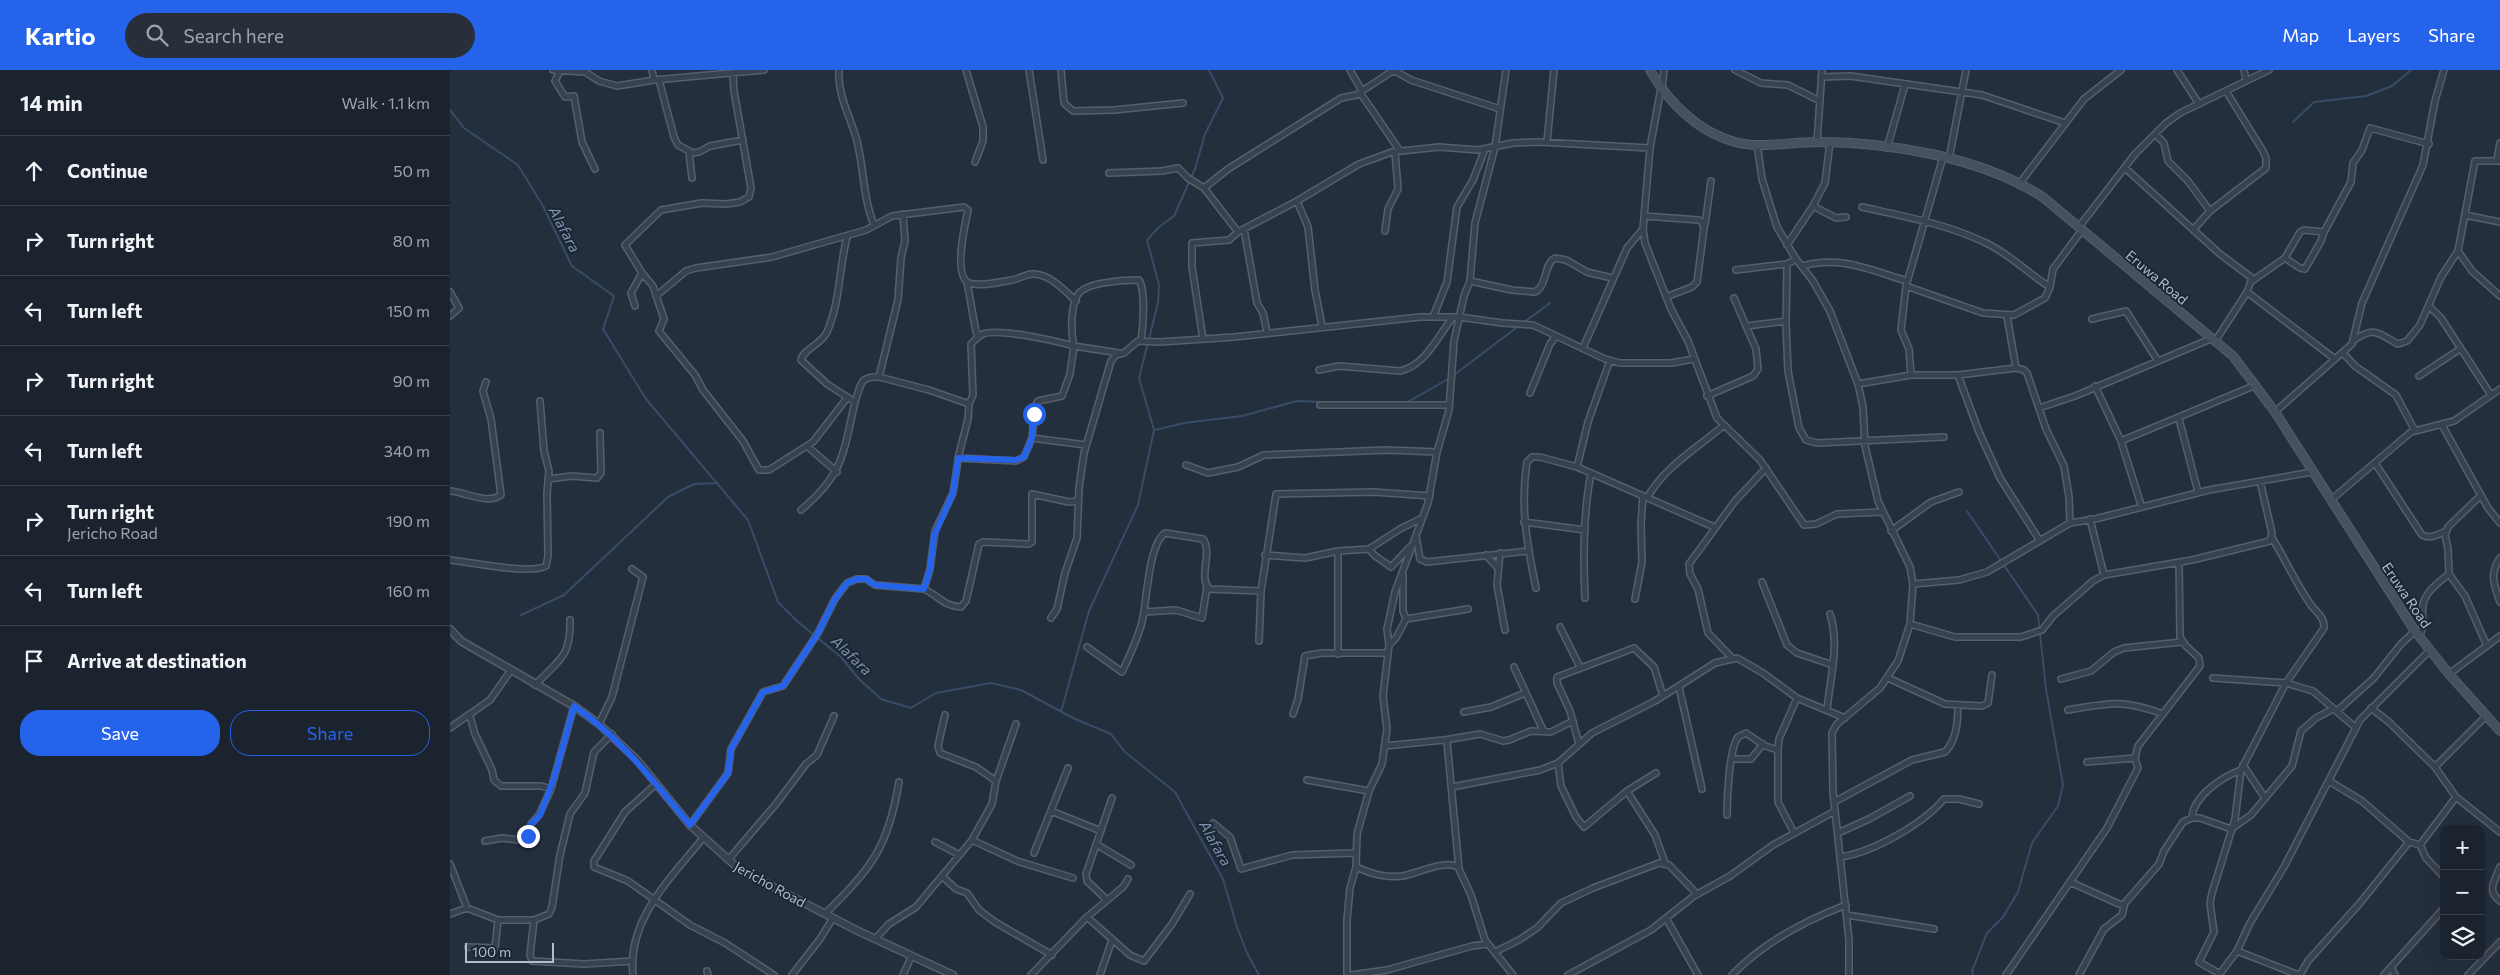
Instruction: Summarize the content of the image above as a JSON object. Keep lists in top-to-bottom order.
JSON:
{
  "streets": {
    "main road": ["Eruwa Road"],
    "street": ["Jericho Road"]
  },
  "water": ["Alafara"],
  "scale_bar": "100 m",
  "page": {
    "header": "Kartio",
    "search": "Search here",
    "nav": ["Map", "Layers", "Share"],
    "heading": ["14 min", "Walk · 1.1 km"],
    "list": [
      ["Continue", "50 m"],
      ["Turn right", "80 m"],
      ["Turn left", "150 m"],
      ["Turn right", "90 m"],
      ["Turn left", "340 m"],
      ["Turn right", "Jericho Road", "190 m"],
      ["Turn left", "160 m"],
      "Arrive at destination"
    ],
    "buttons": ["Save", "Share"],
    "map_buttons": ["+", "−"],
    "scale": "100 m"
  }
}
